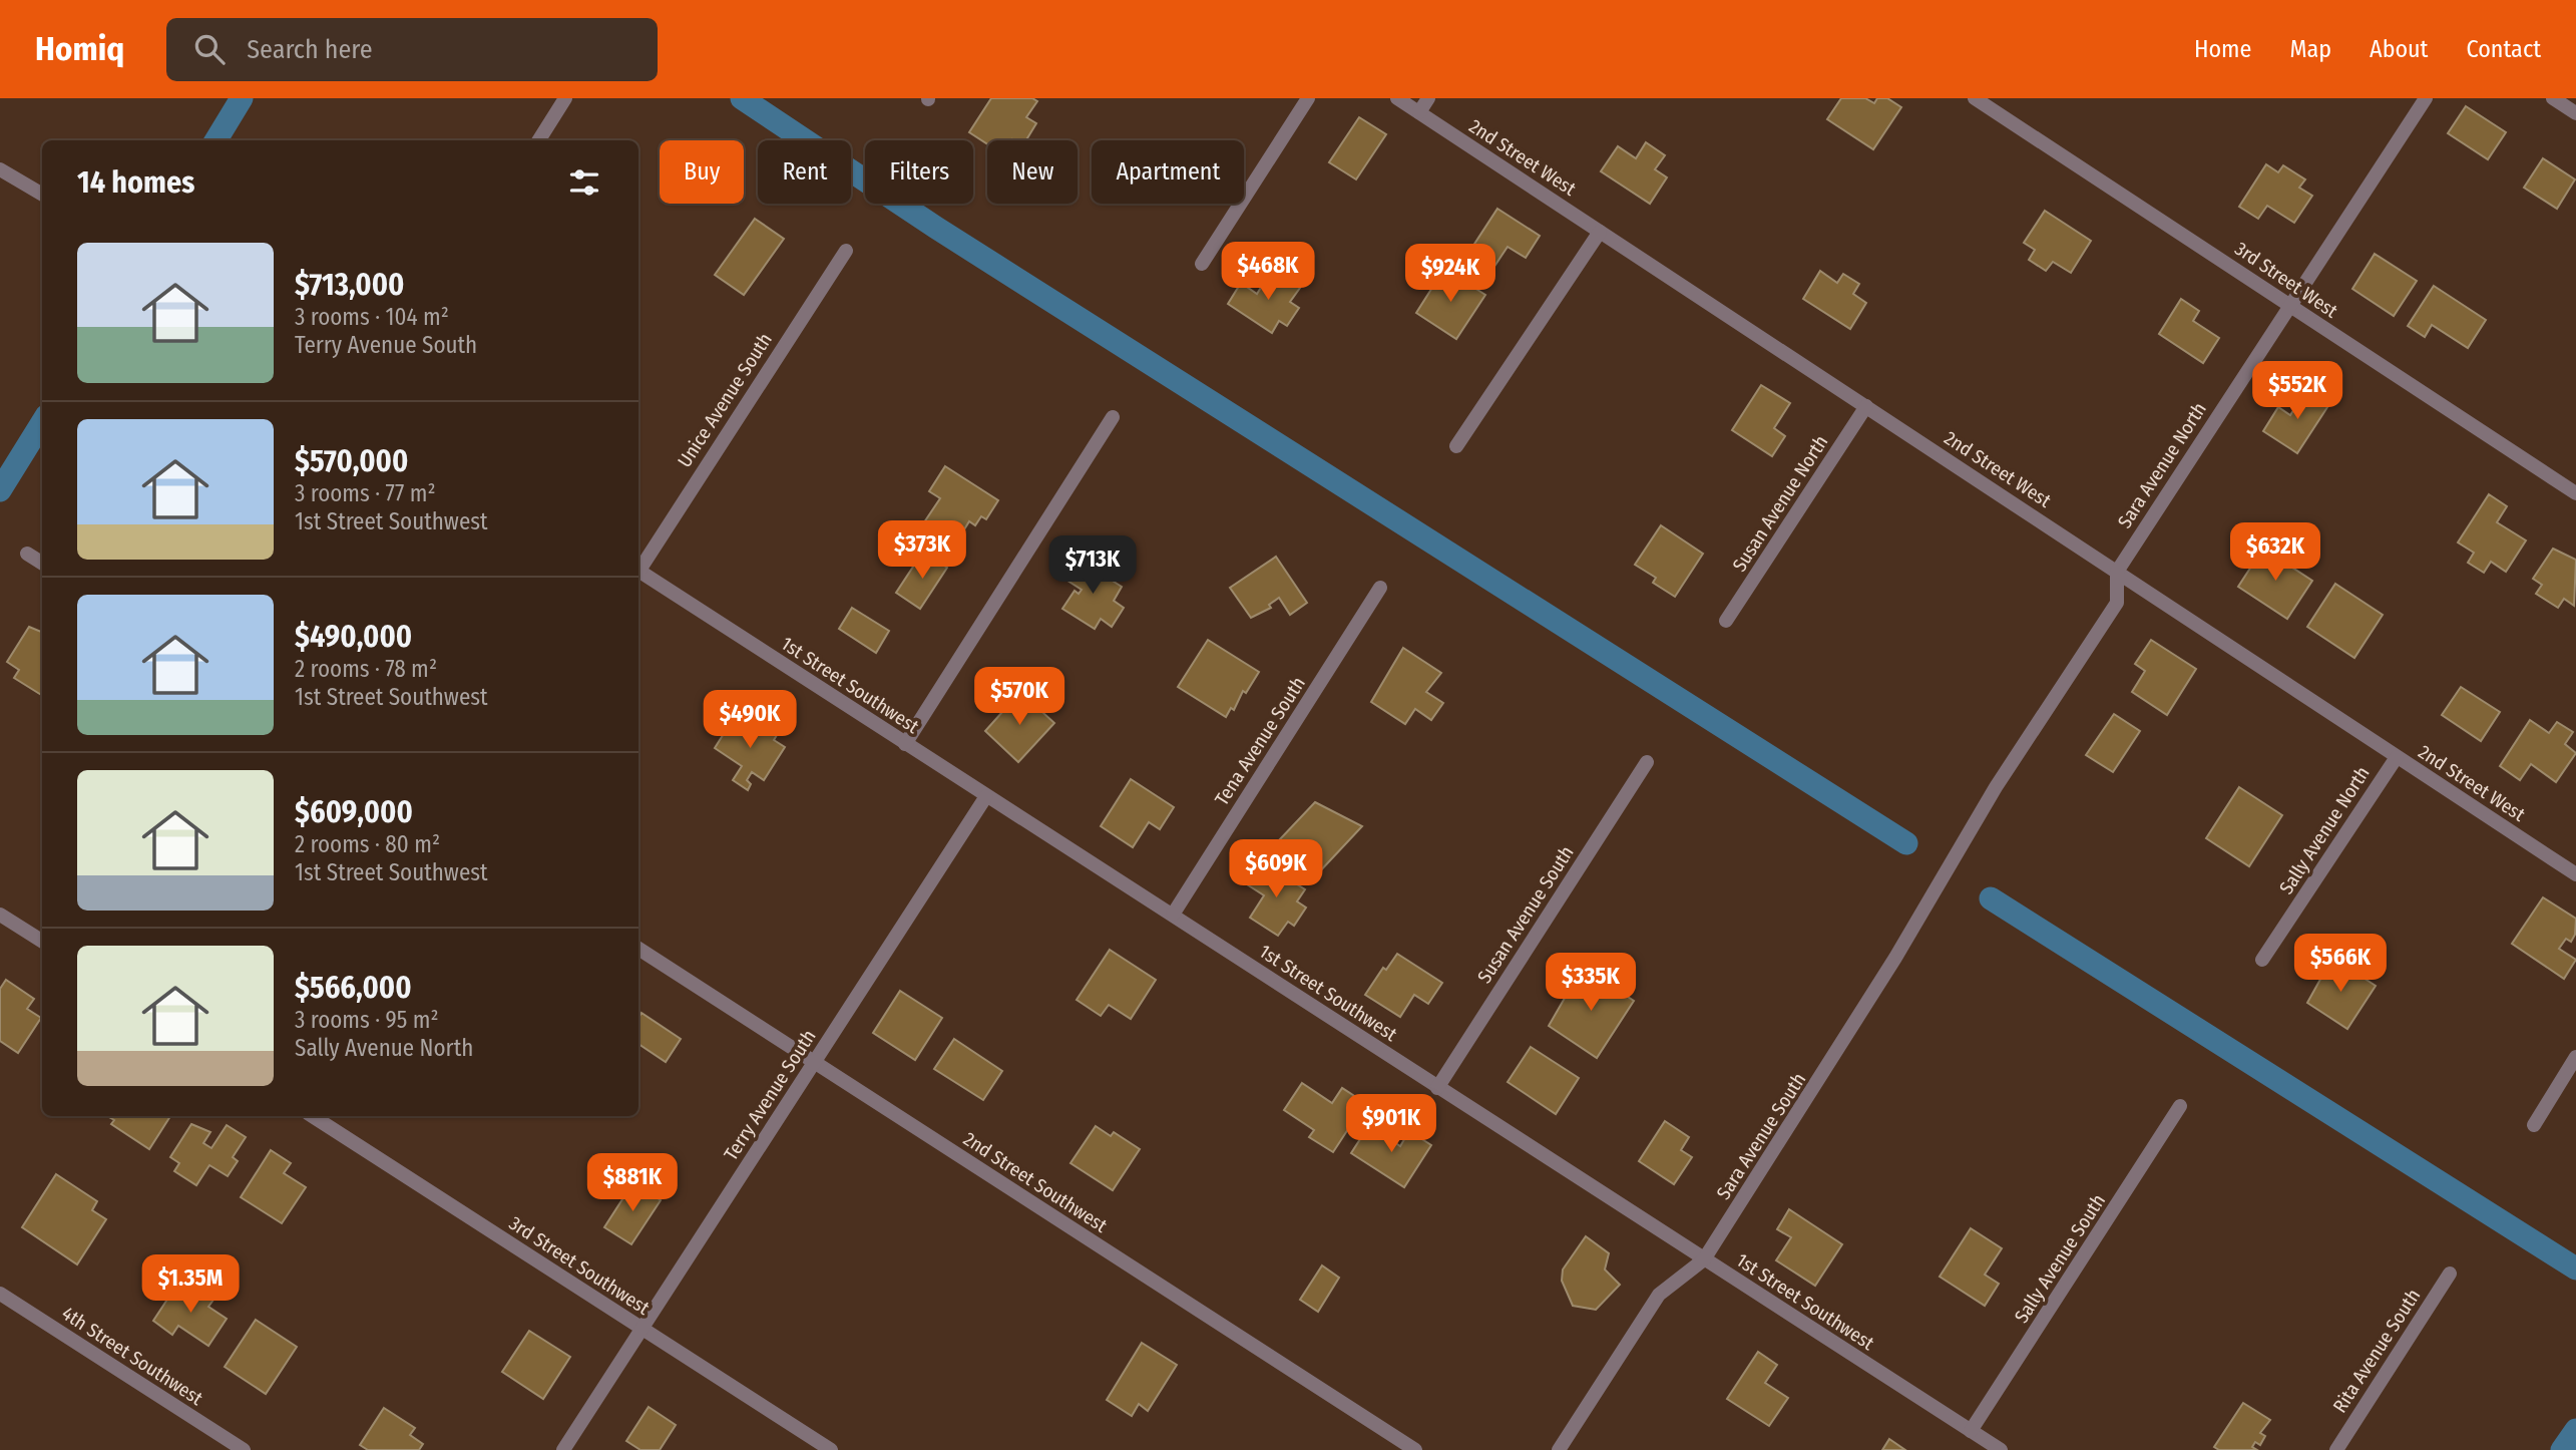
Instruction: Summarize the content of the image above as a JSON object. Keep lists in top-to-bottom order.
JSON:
{
  "streets": {
    "street": [
      "2nd Street West",
      "3rd Street West",
      "Unice Avenue South",
      "Sara Avenue North",
      "Susan Avenue North",
      "1st Street Southwest",
      "Tena Avenue South",
      "Sally Avenue North",
      "Susan Avenue South",
      "Terry Avenue South",
      "Sara Avenue South",
      "2nd Street Southwest",
      "Sally Avenue South",
      "3rd Street Southwest",
      "Rita Avenue South",
      "4th Street Southwest"
    ]
  },
  "crossings": [
    ["2nd Street West", "Sara Avenue North"],
    ["2nd Street West", "Susan Avenue North"],
    ["2nd Street West", "Sally Avenue North"],
    ["3rd Street West", "Sara Avenue North"],
    ["Sara Avenue North", "Sara Avenue South"],
    ["1st Street Southwest", "Tena Avenue South"],
    ["1st Street Southwest", "Susan Avenue South"],
    ["1st Street Southwest", "Terry Avenue South"],
    ["1st Street Southwest", "Sara Avenue South"],
    ["1st Street Southwest", "Sally Avenue South"],
    ["Terry Avenue South", "2nd Street Southwest"],
    ["Terry Avenue South", "3rd Street Southwest"]
  ],
  "page": {
    "header": "Homiq",
    "search": "Search here",
    "nav": [
      "Home",
      "Map",
      "About",
      "Contact"
    ],
    "chip": [
      "Buy",
      "Rent",
      "Filters",
      "New",
      "Apartment"
    ],
    "heading": "14 homes",
    "list": [
      {
        "name": "$713,000",
        "note": "3 rooms · 104 m² · Terry Avenue South"
      },
      {
        "name": "$570,000",
        "note": "3 rooms · 77 m² · 1st Street Southwest"
      },
      {
        "name": "$490,000",
        "note": "2 rooms · 78 m² · 1st Street Southwest"
      },
      {
        "name": "$609,000",
        "note": "2 rooms · 80 m² · 1st Street Southwest"
      },
      {
        "name": "$566,000",
        "note": "3 rooms · 95 m² · Sally Avenue North"
      }
    ],
    "price": [
      "$468K",
      "$924K",
      "$552K",
      "$373K",
      "$632K",
      "$713K",
      "$570K",
      "$490K",
      "$609K",
      "$566K",
      "$335K",
      "$901K",
      "$881K",
      "$1.35M"
    ]
  }
}
